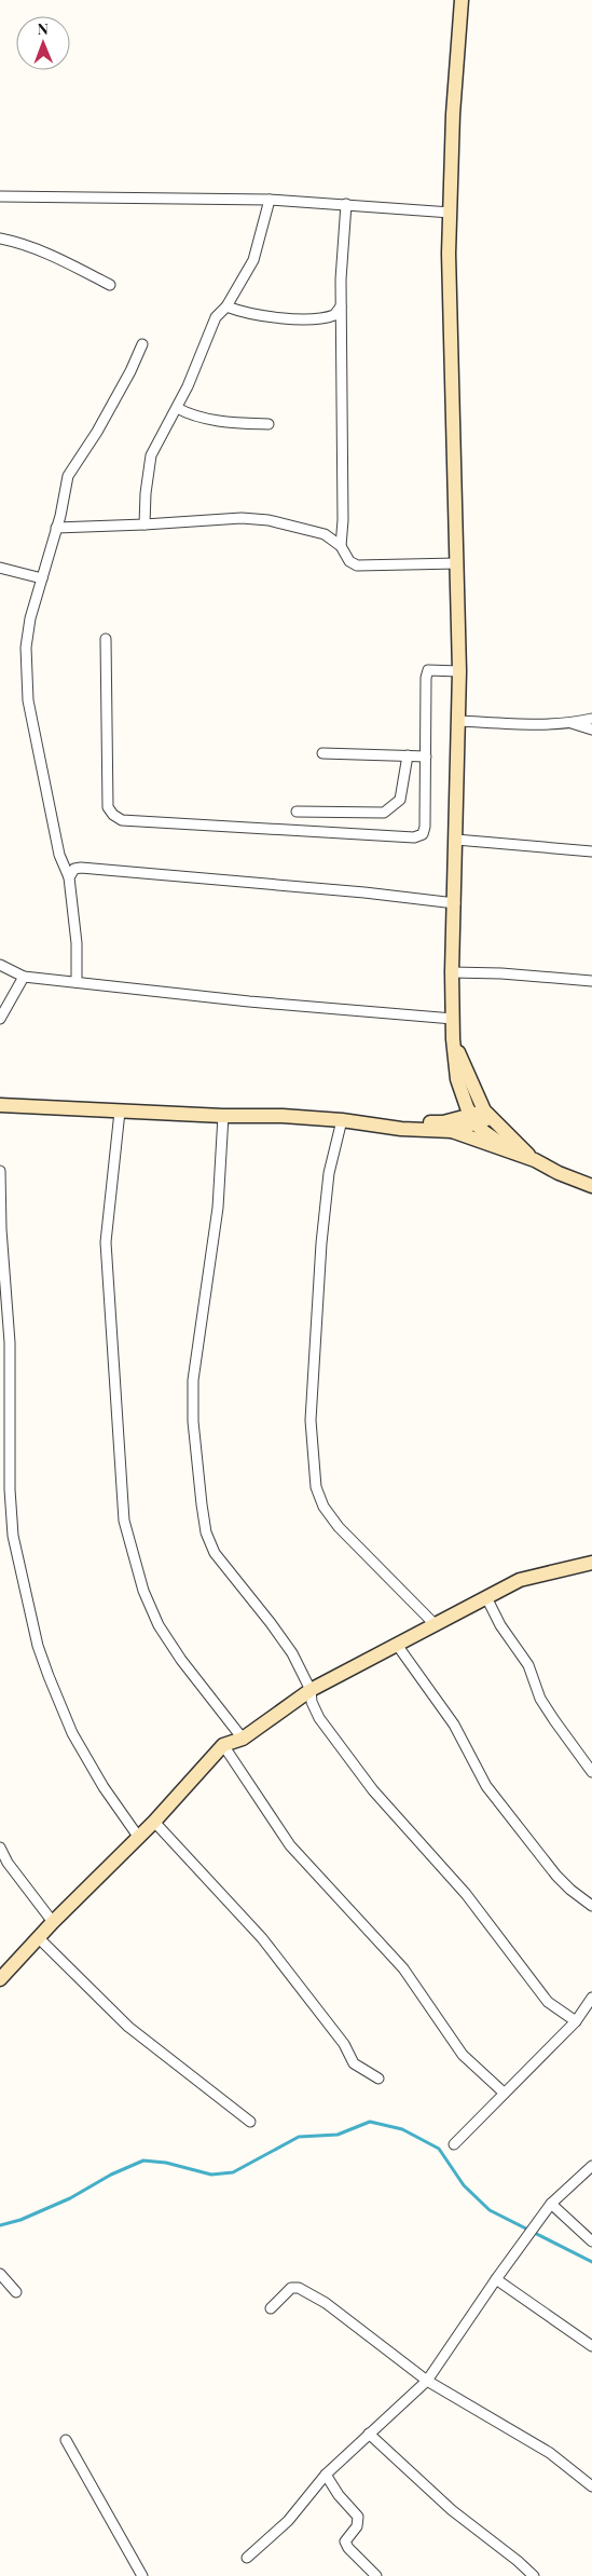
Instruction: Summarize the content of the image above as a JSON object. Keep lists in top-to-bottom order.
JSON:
{
  "north": "top"
}
